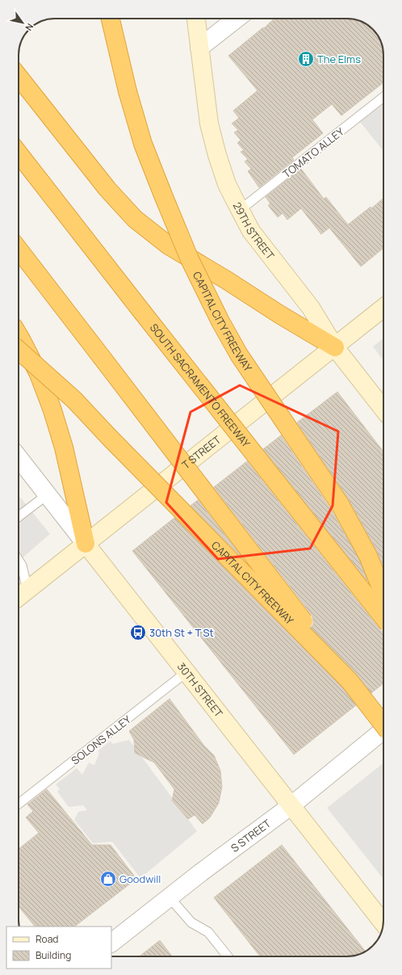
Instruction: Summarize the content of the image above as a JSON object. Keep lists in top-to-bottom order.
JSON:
{
  "streets": {
    "highway": ["CAPITAL CITY FREEWAY", "SOUTH SACRAMENTO FREEWAY"],
    "main road": ["29TH STREET", "T STREET", "30TH STREET"],
    "street": ["S STREET"],
    "lane": ["TOMATO ALLEY", "SOLONS ALLEY"]
  },
  "crossings": [
    ["TOMATO ALLEY", "29TH STREET"],
    ["29TH STREET", "T STREET"],
    ["T STREET", "30TH STREET"],
    ["30TH STREET", "SOLONS ALLEY"],
    ["30TH STREET", "S STREET"]
  ],
  "places": {
    "building": ["The Elms"],
    "bus stop": ["30th St + T St"],
    "shop": ["Goodwill"]
  },
  "legend": ["Road", "Building"],
  "north": "bottom right"
}
